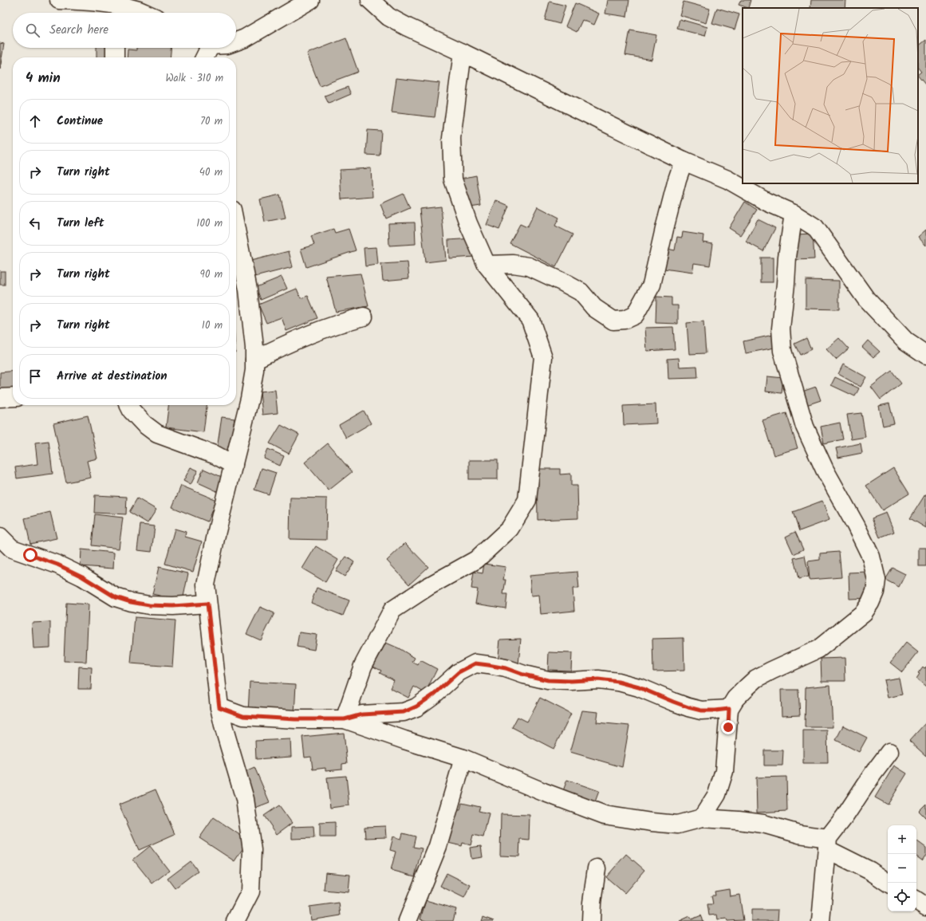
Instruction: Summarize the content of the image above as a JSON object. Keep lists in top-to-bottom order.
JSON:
{
  "page": {
    "search": "Search here",
    "heading": ["4 min", "Walk · 310 m"],
    "list": [
      ["Continue", "70 m"],
      ["Turn right", "40 m"],
      ["Turn left", "100 m"],
      ["Turn right", "90 m"],
      ["Turn right", "10 m"],
      "Arrive at destination"
    ],
    "map_buttons": ["+", "−"]
  }
}
